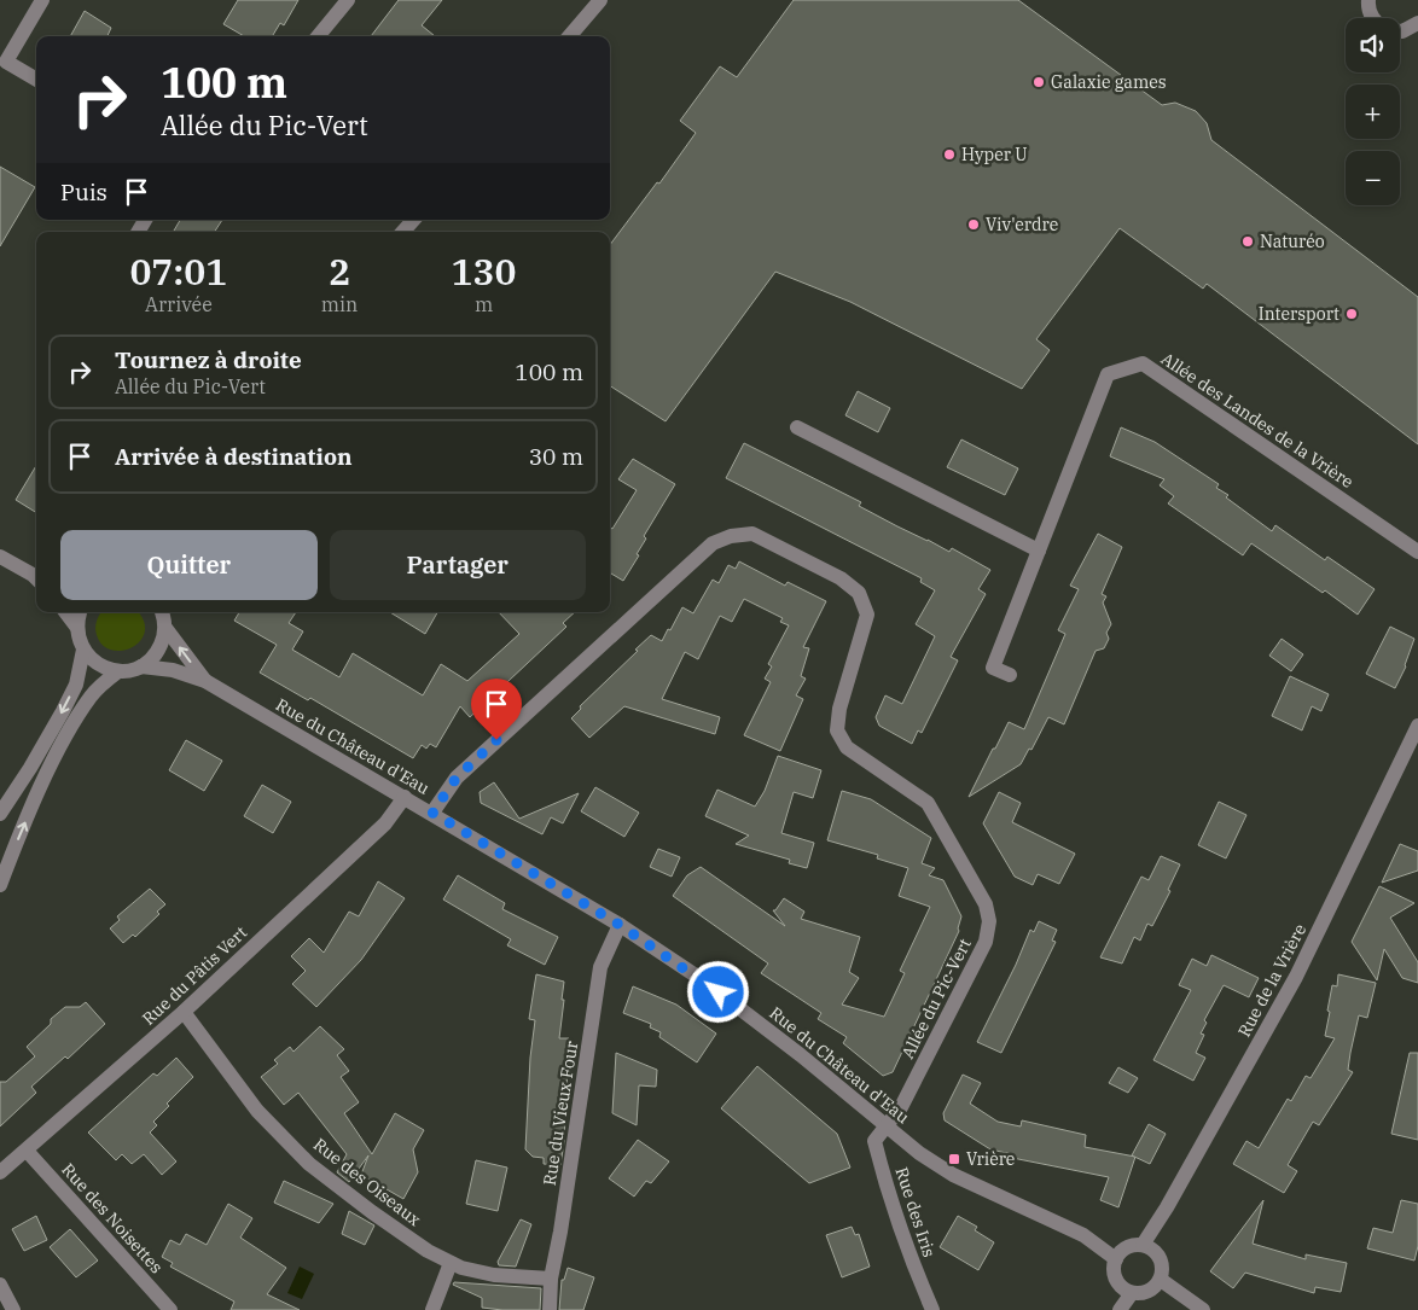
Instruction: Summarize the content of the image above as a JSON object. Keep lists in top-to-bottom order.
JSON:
{
  "streets": {
    "street": [
      "Allée des Landes de la Vrière",
      "Rue du Château d'Eau",
      "Rue du Pâtis Vert",
      "Rue de la Vrière",
      "Allée du Pic-Vert",
      "Rue du Vieux Four",
      "Rue des Oiseaux",
      "Rue des Iris",
      "Rue des Noisettes"
    ]
  },
  "crossings": [
    ["Rue du Château d'Eau", "Rue du Pâtis Vert"],
    ["Rue du Château d'Eau", "Rue de la Vrière"],
    ["Rue du Château d'Eau", "Allée du Pic-Vert"],
    ["Rue du Château d'Eau", "Rue du Vieux Four"],
    ["Rue du Château d'Eau", "Rue des Iris"],
    ["Rue du Pâtis Vert", "Rue des Oiseaux"],
    ["Rue du Pâtis Vert", "Rue des Noisettes"],
    ["Allée du Pic-Vert", "Rue des Iris"],
    ["Rue du Vieux Four", "Rue des Oiseaux"]
  ],
  "places": {
    "other": [
      "Galaxie games",
      "Hyper U",
      "Viv'erdre",
      "Naturéo",
      "Intersport"
    ],
    "transit": ["Vrière"]
  },
  "page": {
    "map_buttons": ["+", "−"],
    "turn": ["100 m", "Allée du Pic-Vert"],
    "then": "Puis",
    "eta": [
      "07:01",
      "Arrivée",
      "2",
      "min",
      "130",
      "m"
    ],
    "list": [
      {
        "name": "Tournez à droite",
        "note": "Allée du Pic-Vert",
        "value": "100 m"
      },
      {
        "name": "Arrivée à destination",
        "value": "30 m"
      }
    ],
    "buttons": ["Quitter", "Partager"]
  }
}
